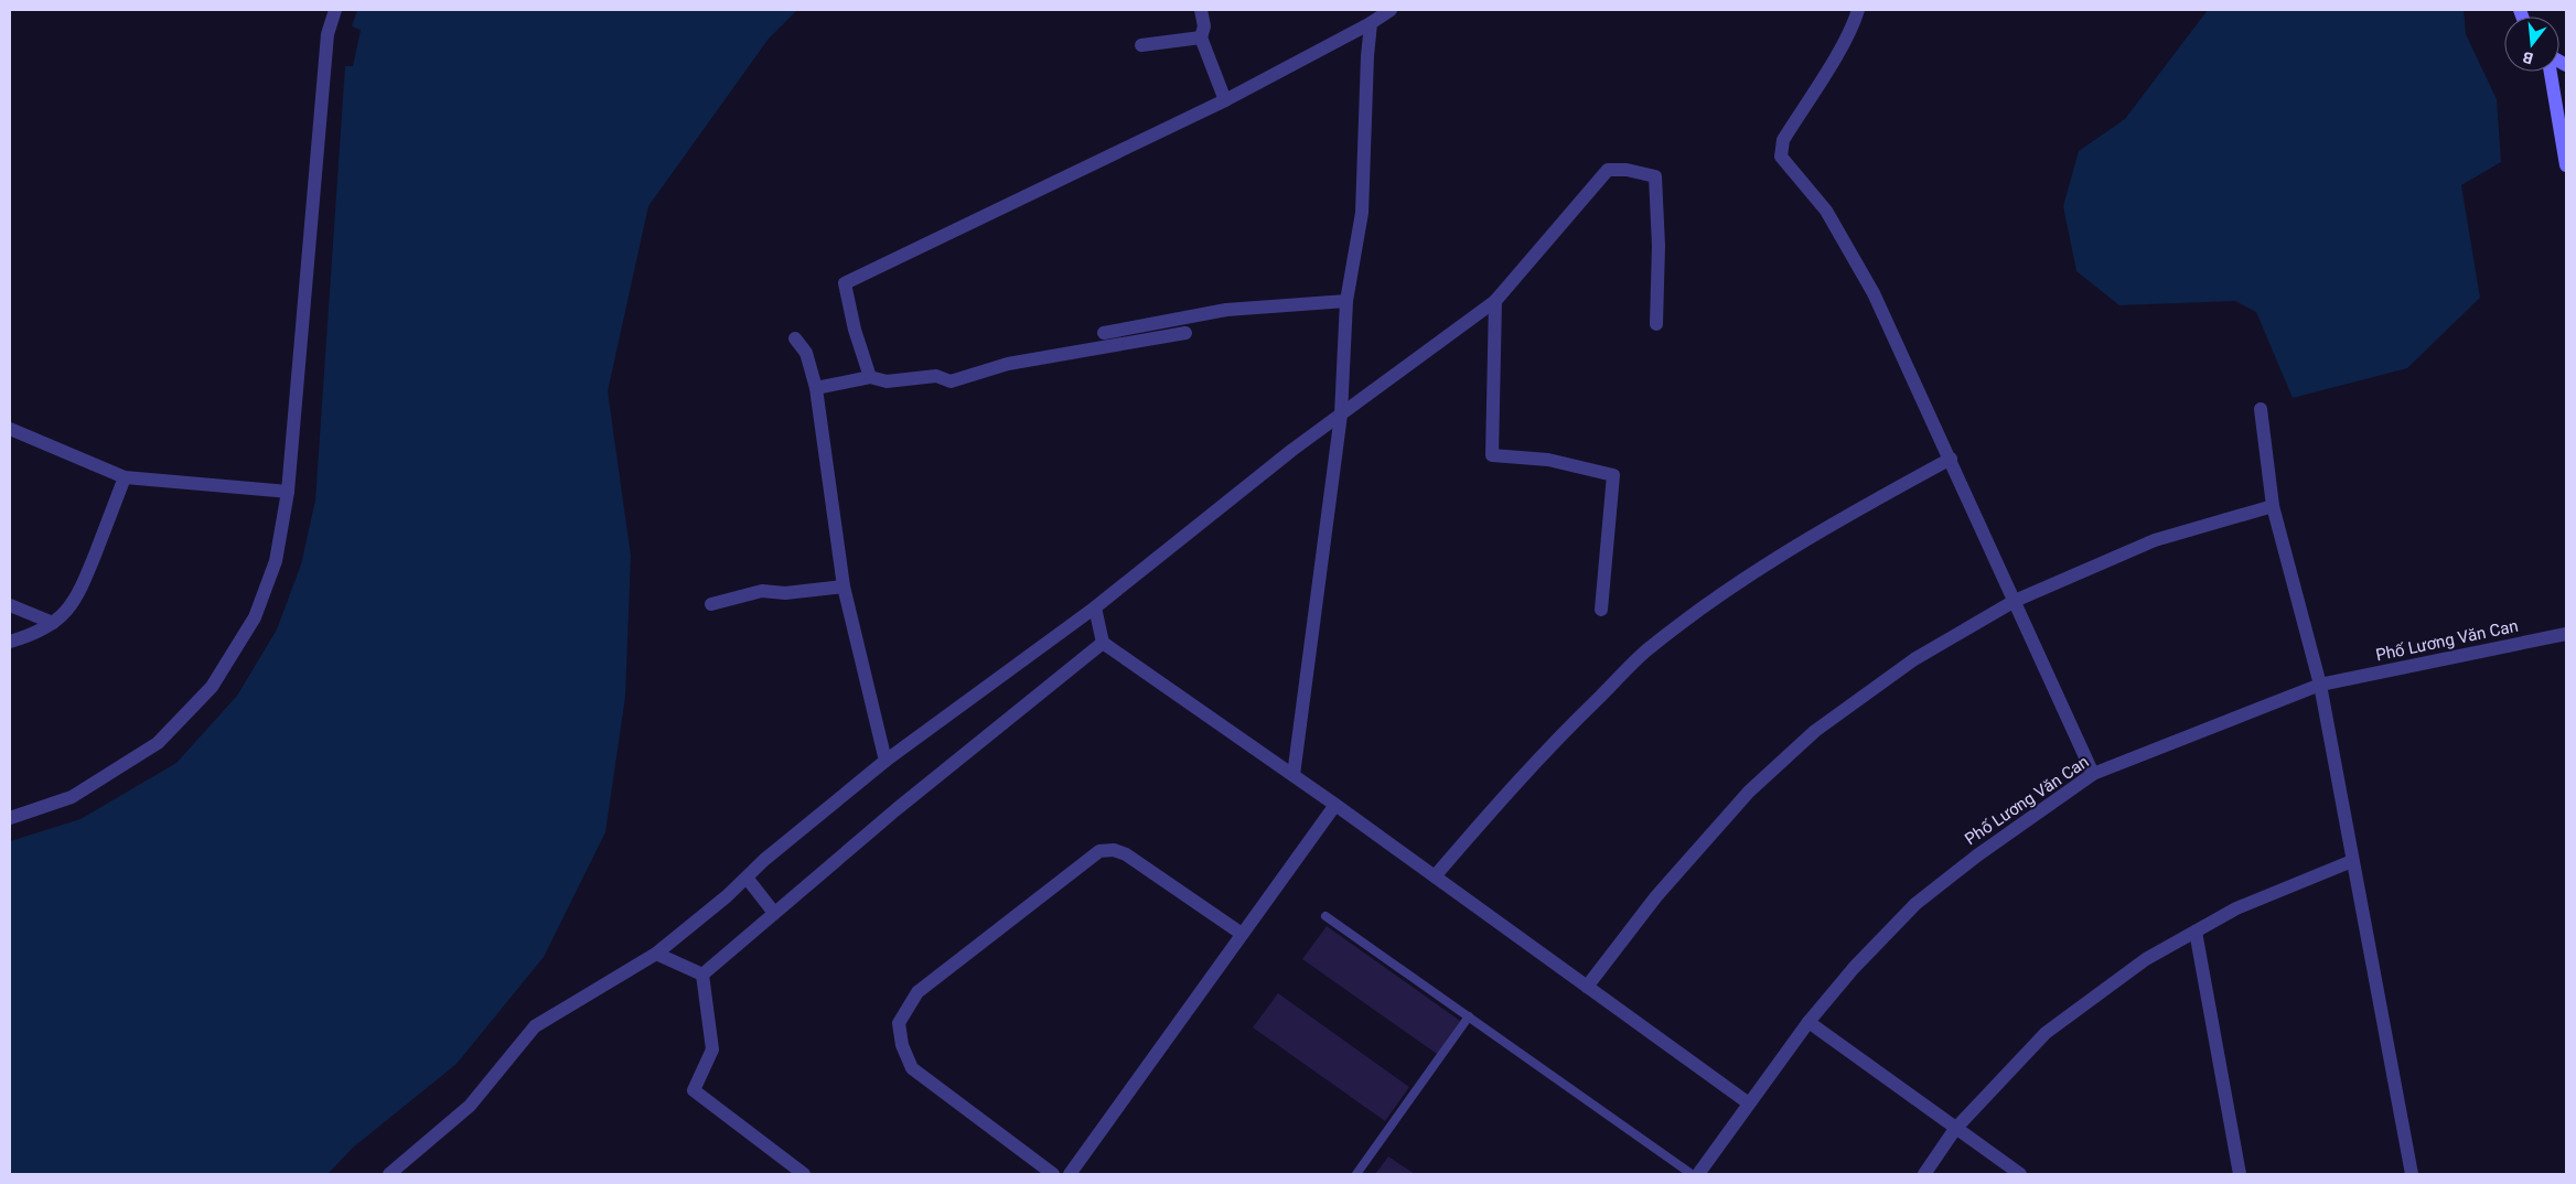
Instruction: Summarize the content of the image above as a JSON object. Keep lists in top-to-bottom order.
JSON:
{
  "streets": {
    "street": ["Phố Lương Văn Can"]
  },
  "north": "bottom"
}
